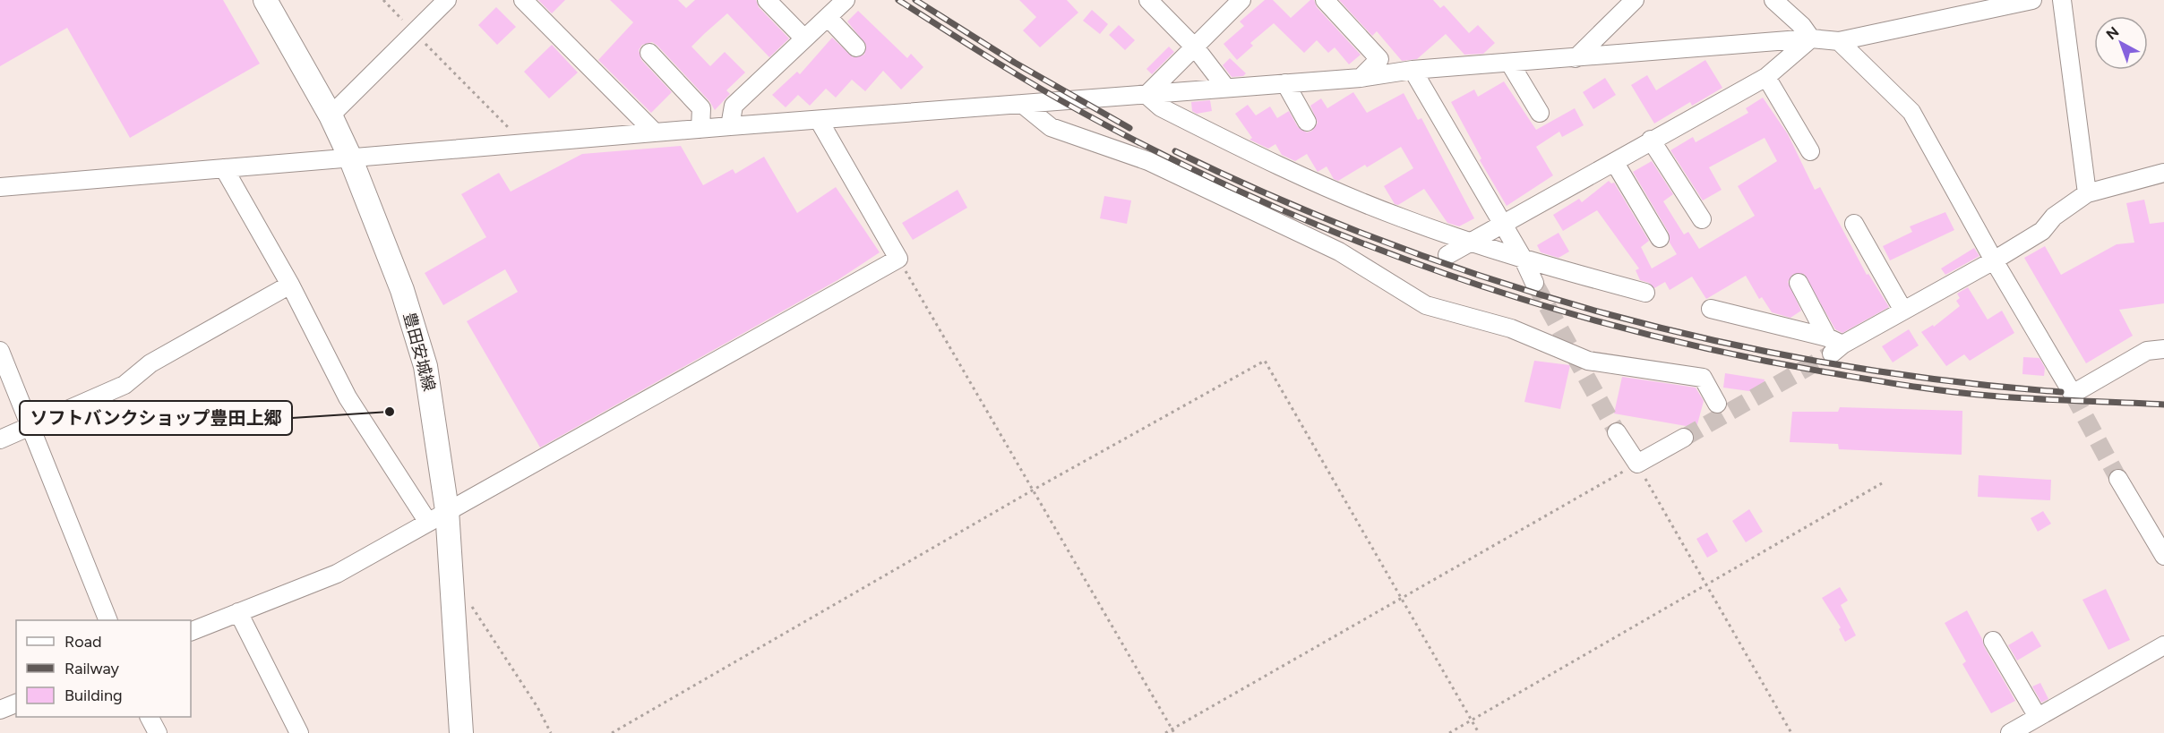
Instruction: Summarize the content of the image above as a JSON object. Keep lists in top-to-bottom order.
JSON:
{
  "streets": {
    "main road": ["豊田安城線"]
  },
  "places": ["ソフトバンクショップ豊田上郷"],
  "legend": ["Road", "Railway", "Building"],
  "north": "top left"
}
